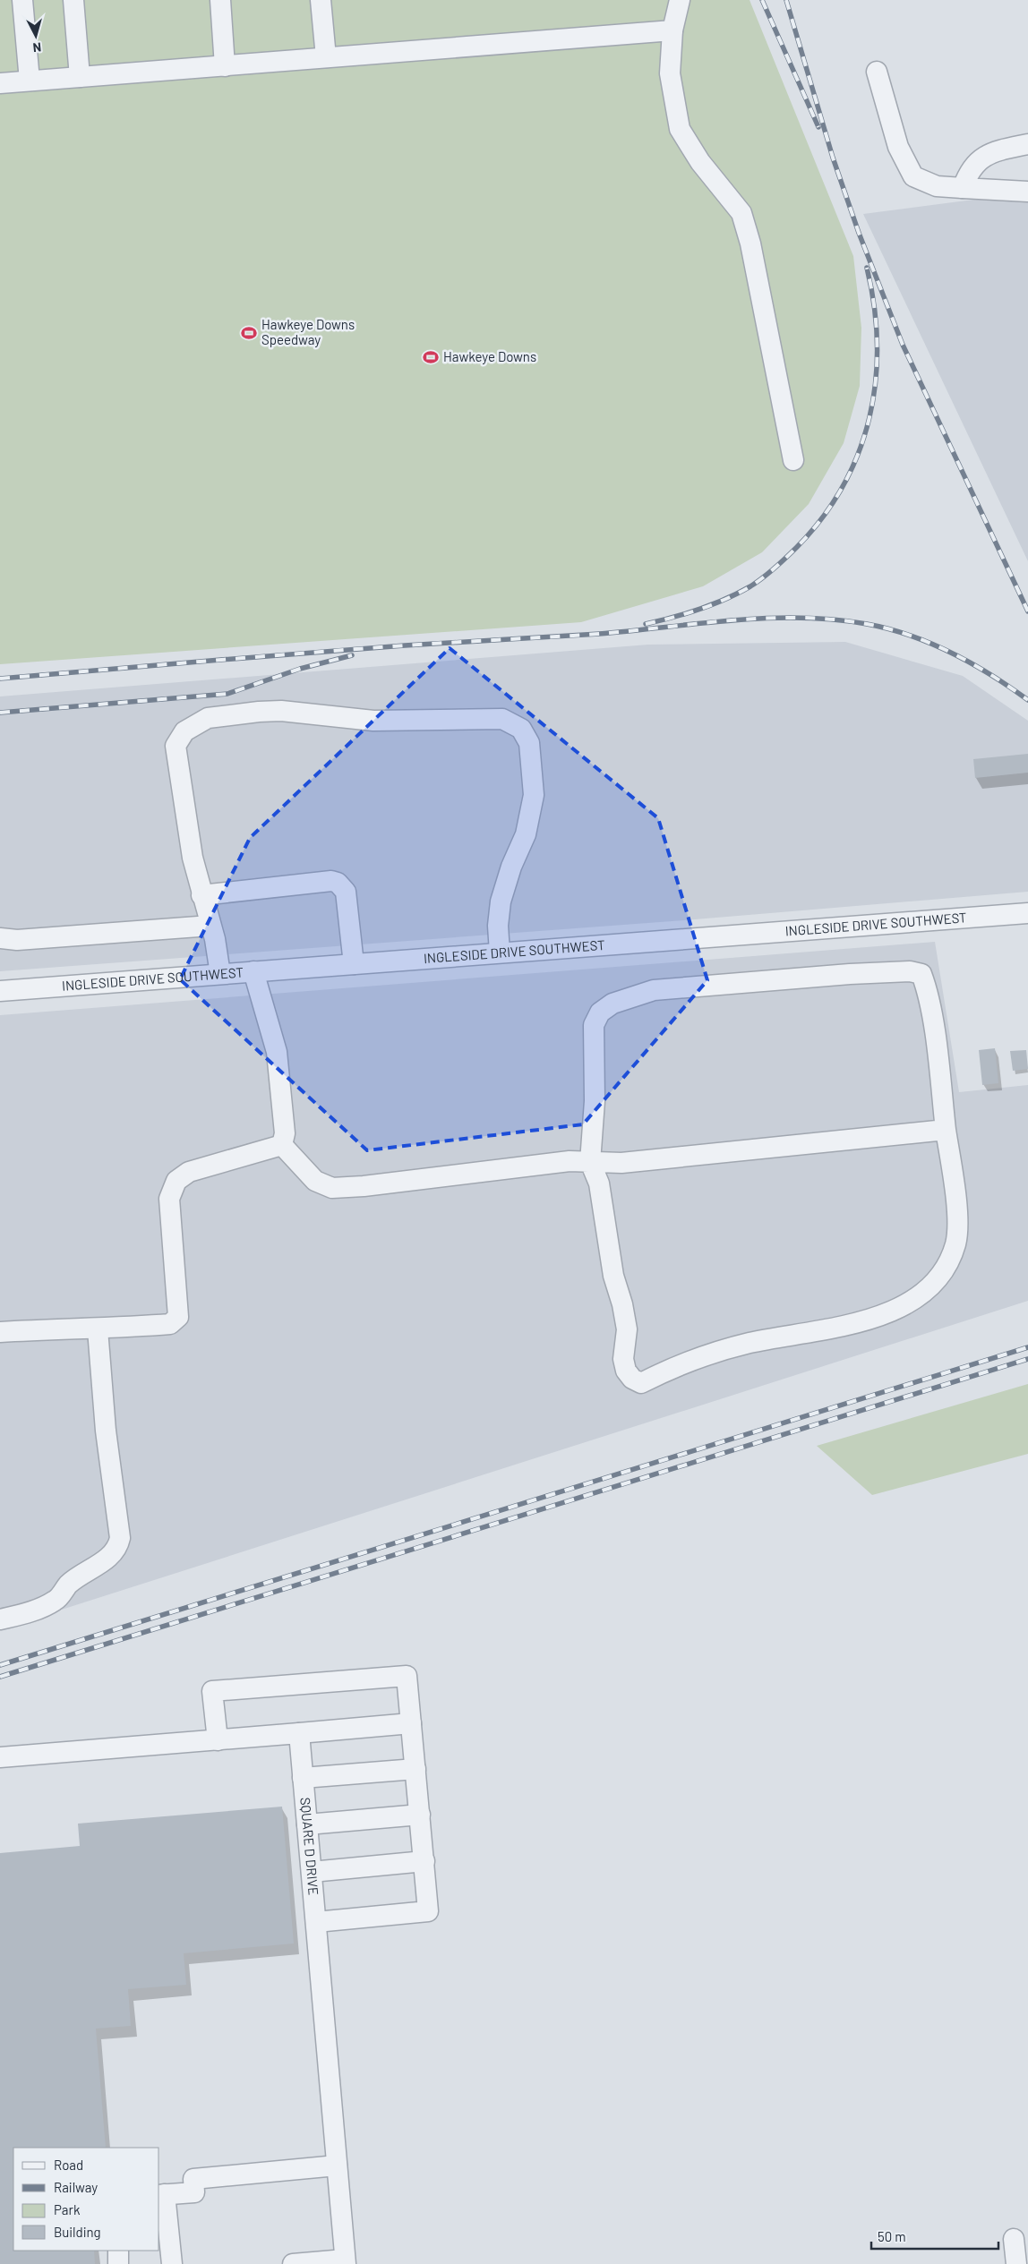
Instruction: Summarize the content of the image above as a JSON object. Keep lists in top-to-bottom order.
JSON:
{
  "streets": {
    "street": ["INGLESIDE DRIVE SOUTHWEST", "SQUARE D DRIVE"]
  },
  "places": {
    "sports": ["Hawkeye Downs Speedway", "Hawkeye Downs"]
  },
  "legend": [
    "Road",
    "Railway",
    "Park",
    "Building"
  ],
  "scale_bar": "50 m",
  "north": "bottom"
}
